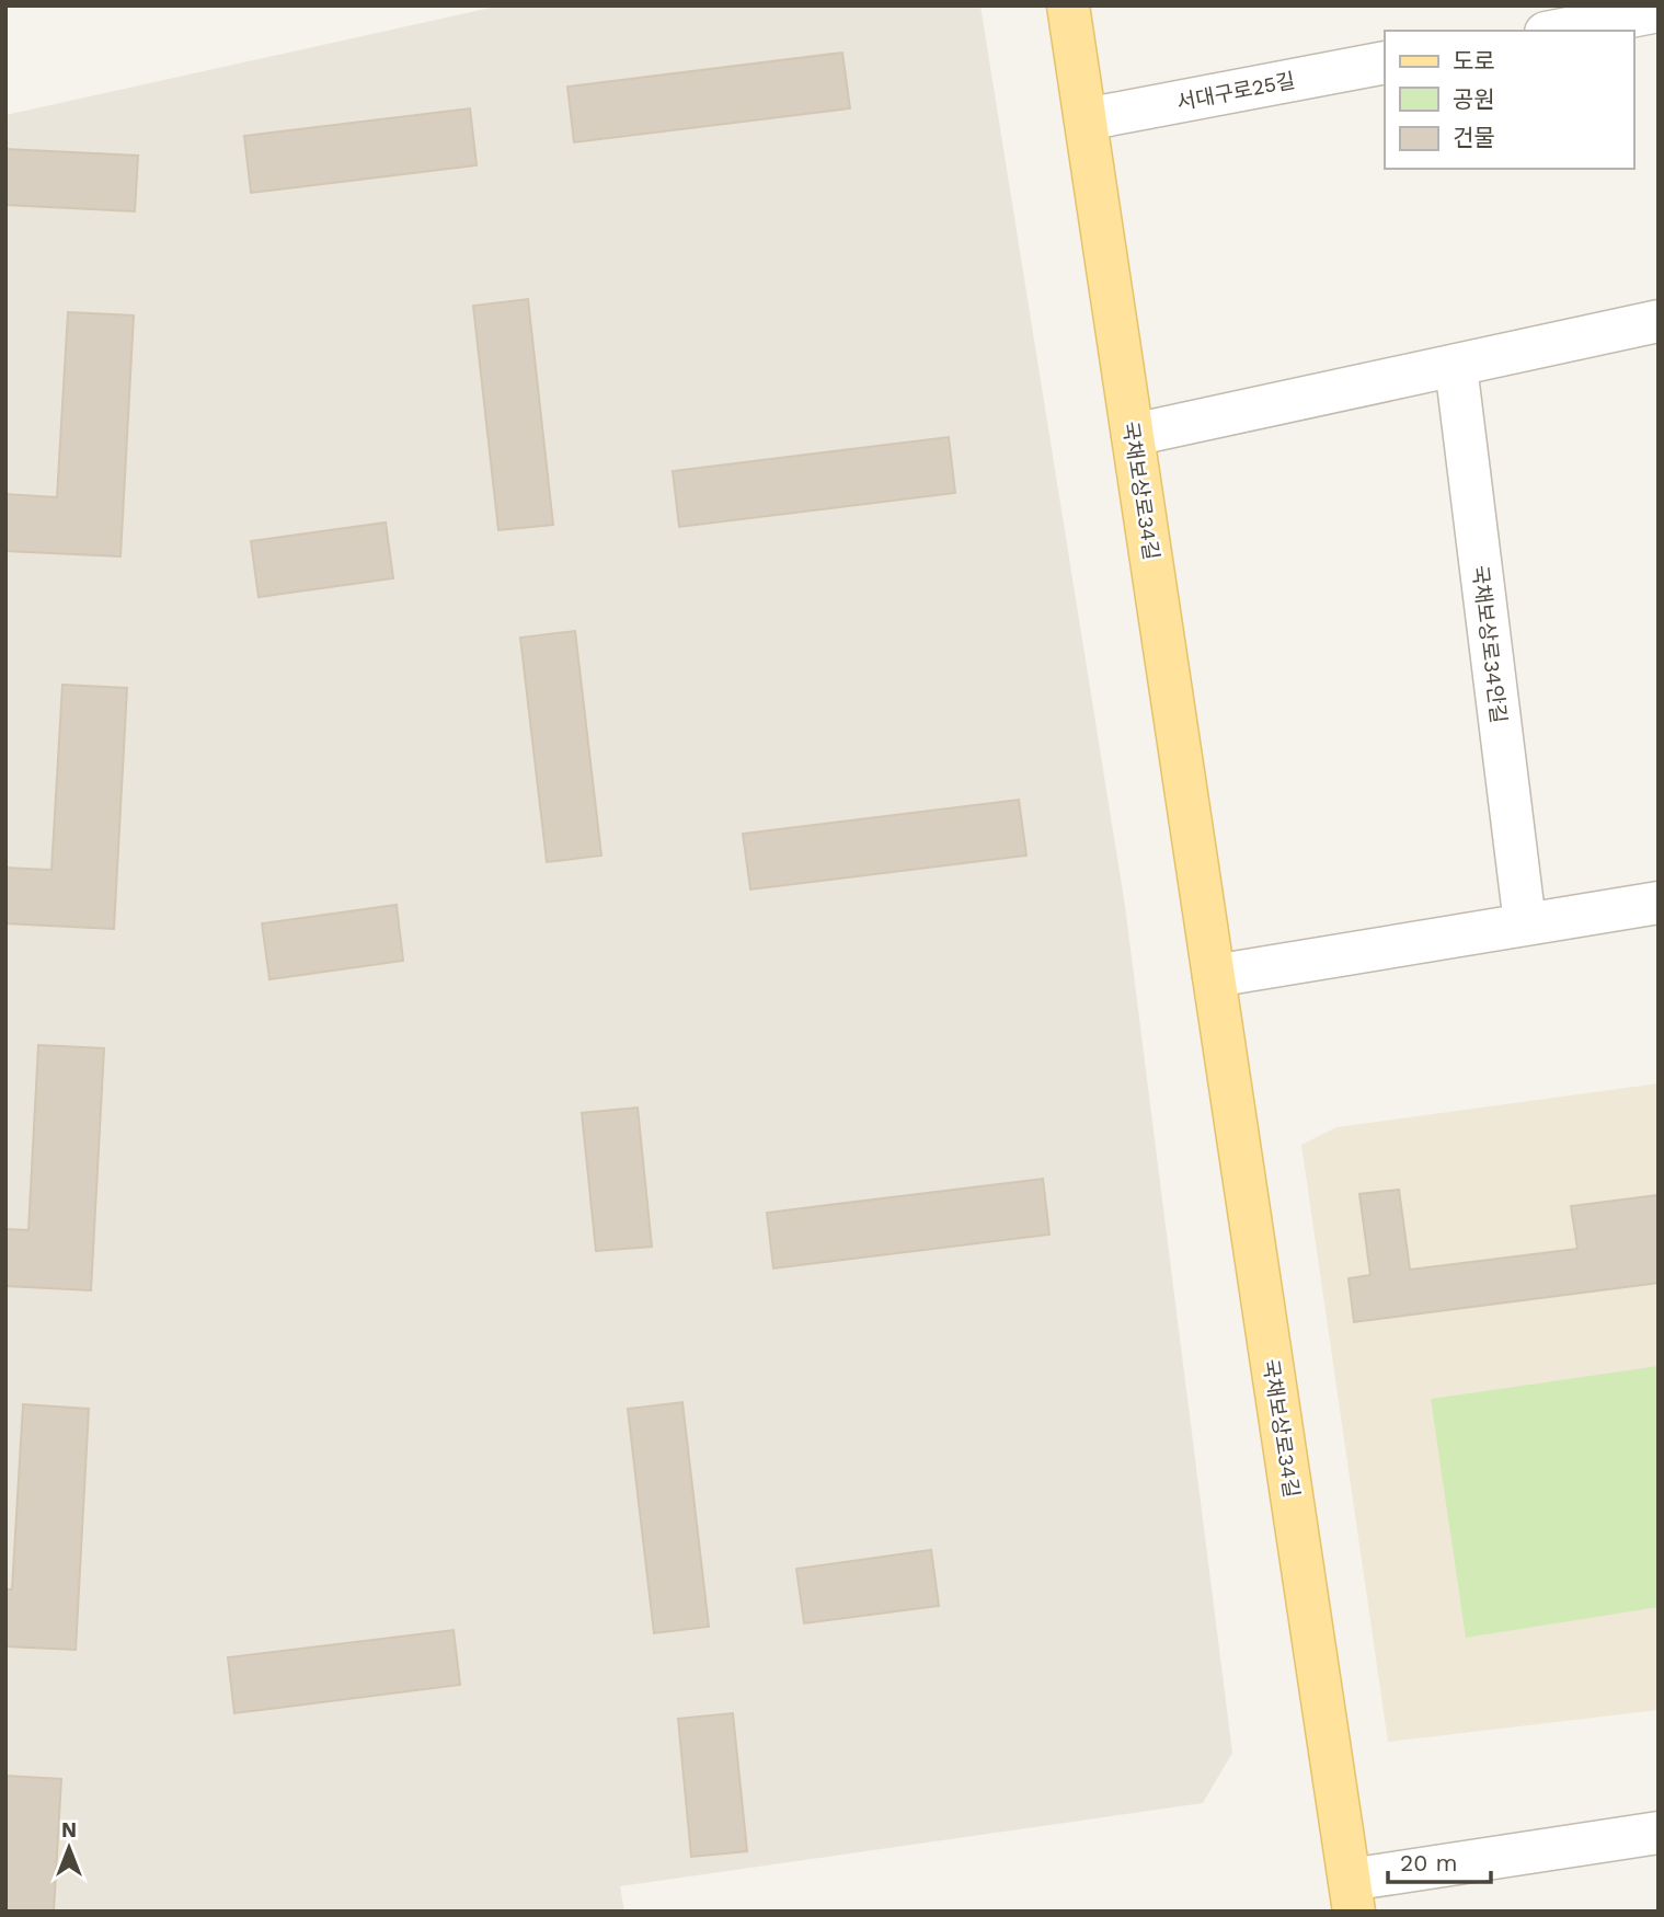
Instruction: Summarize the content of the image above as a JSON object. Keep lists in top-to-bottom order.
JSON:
{
  "streets": {
    "main road": ["국채보상로34길"],
    "street": ["서대구로25길", "국채보상로34안길"]
  },
  "crossings": [
    ["서대구로25길", "국채보상로34길"]
  ],
  "legend": ["도로", "공원", "건물"],
  "scale_bar": "20 m",
  "north": "top"
}
